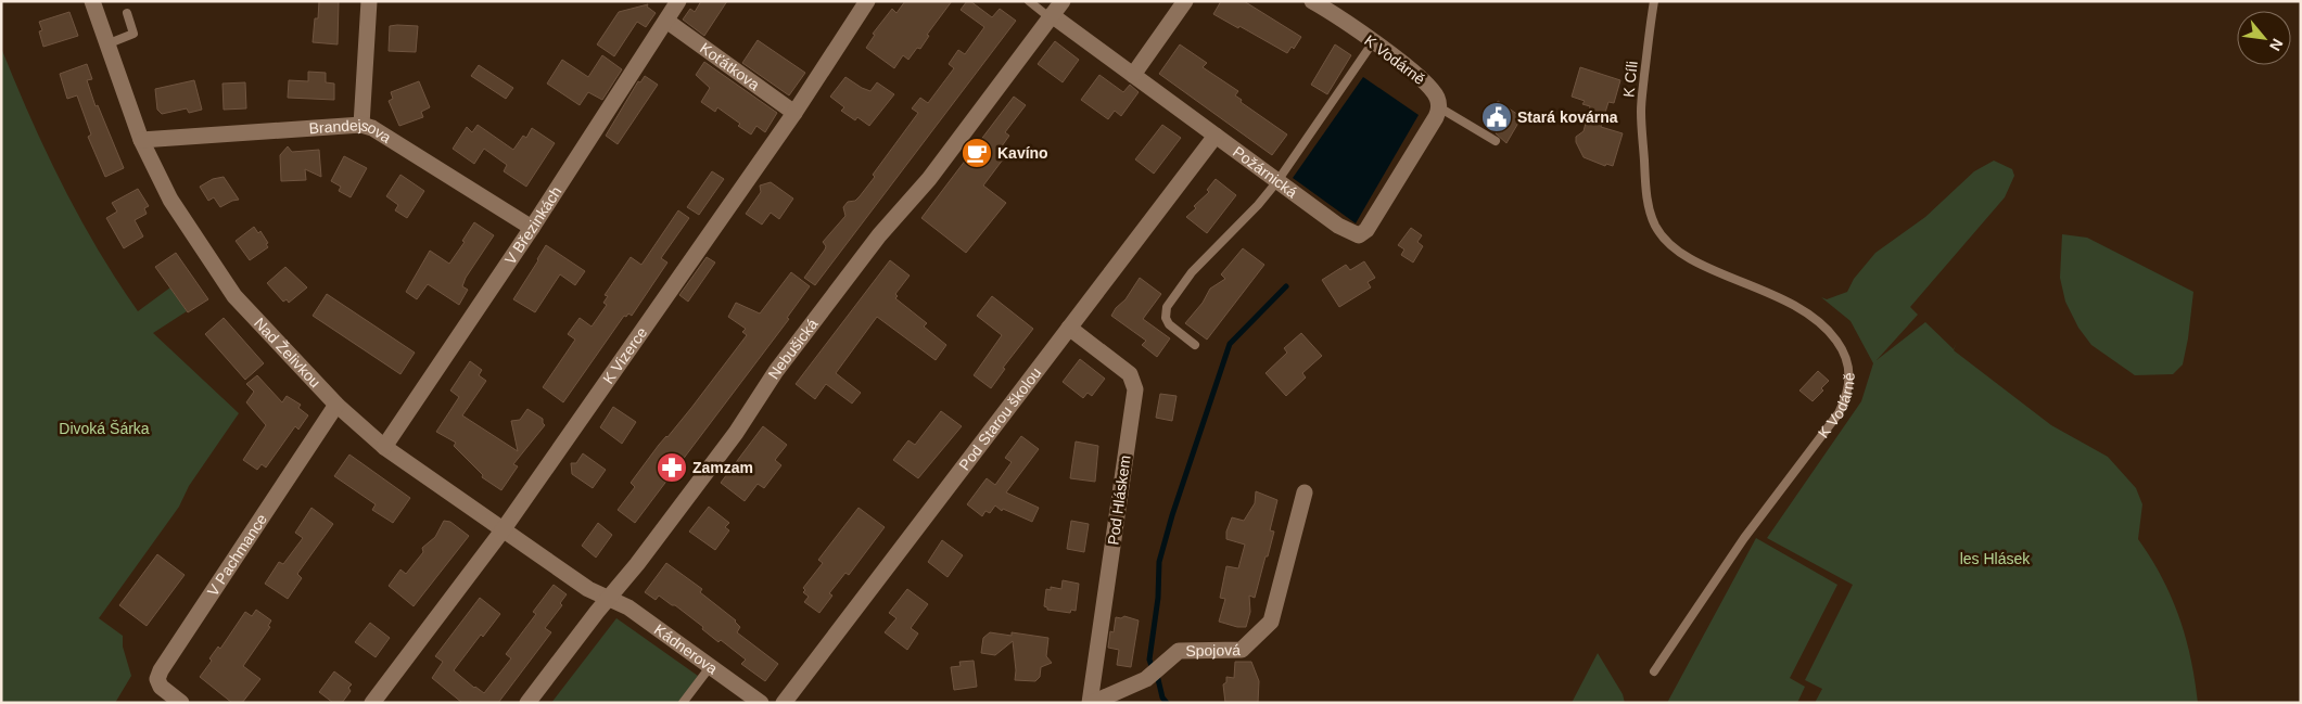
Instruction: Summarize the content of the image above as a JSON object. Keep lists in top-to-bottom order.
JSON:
{
  "streets": {
    "street": [
      "K Vodárně",
      "Koťátkova",
      "Brandejsova",
      "Požárnická",
      "V Březinkách",
      "Nebušická",
      "Nad Želivkou",
      "K Vizerce",
      "Pod Starou školou",
      "Pod Hláskem",
      "V Pachmance",
      "Spojová",
      "Kádnerova"
    ],
    "lane": ["K Cíli"]
  },
  "crossings": [
    ["K Vodárně", "K Cíli"],
    ["K Vodárně", "Požárnická"],
    ["Koťátkova", "V Březinkách"],
    ["Koťátkova", "K Vizerce"],
    ["Brandejsova", "V Březinkách"],
    ["Brandejsova", "Nad Želivkou"],
    ["Požárnická", "Nebušická"],
    ["Požárnická", "Pod Starou školou"],
    ["V Březinkách", "Nad Želivkou"],
    ["Nebušická", "Nad Želivkou"],
    ["Nebušická", "Kádnerova"],
    ["Nad Želivkou", "K Vizerce"],
    ["Nad Želivkou", "V Pachmance"],
    ["Nad Želivkou", "Kádnerova"],
    ["Pod Starou školou", "Pod Hláskem"],
    ["Pod Hláskem", "Spojová"]
  ],
  "parks": ["Divoká Šárka", "les Hlásek"],
  "places": {
    "public building": ["Stará kovárna"],
    "cafe": ["Kavíno"],
    "pharmacy": ["Zamzam"]
  },
  "north": "bottom right"
}
